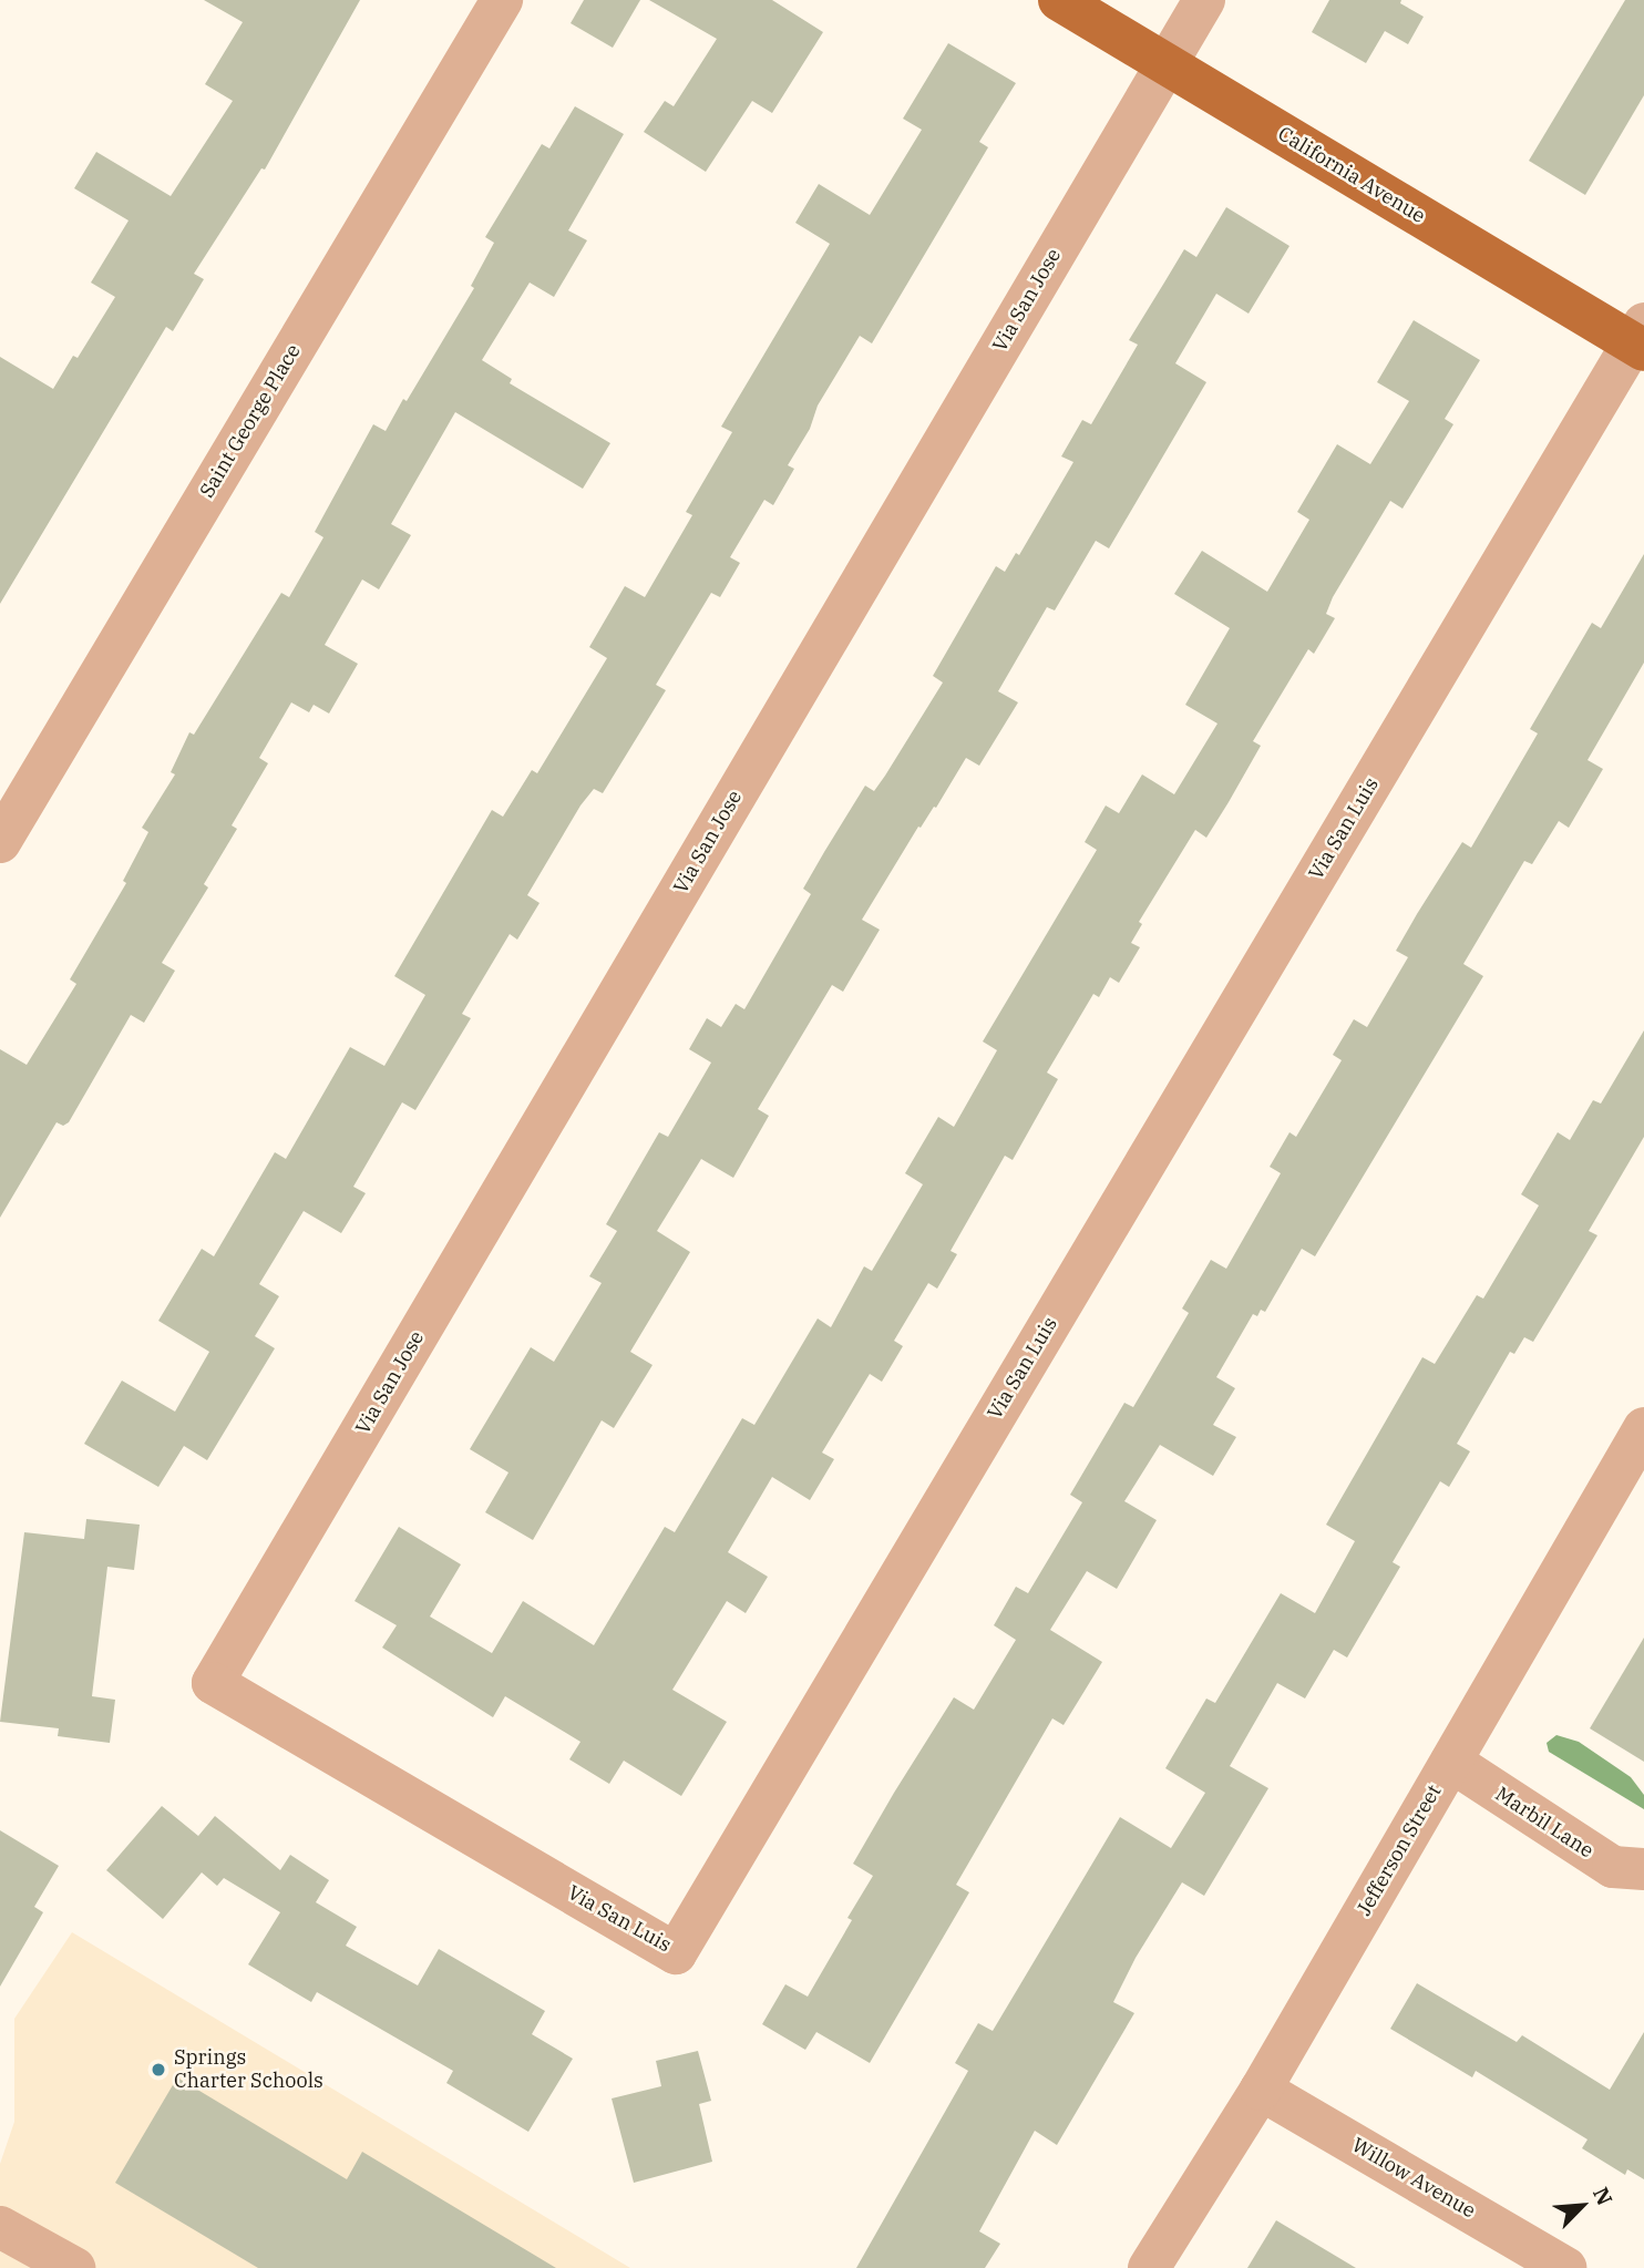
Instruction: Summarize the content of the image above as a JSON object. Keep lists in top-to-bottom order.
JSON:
{
  "streets": {
    "main road": ["California Avenue"],
    "street": [
      "Via San Jose",
      "Saint George Place",
      "Via San Luis",
      "Marbil Lane",
      "Jefferson Street",
      "Willow Avenue"
    ]
  },
  "crossings": [
    ["California Avenue", "Via San Jose"],
    ["California Avenue", "Via San Luis"],
    ["Via San Jose", "Via San Luis"],
    ["Marbil Lane", "Jefferson Street"],
    ["Jefferson Street", "Willow Avenue"]
  ],
  "places": ["Springs Charter Schools"],
  "north": "top right"
}
